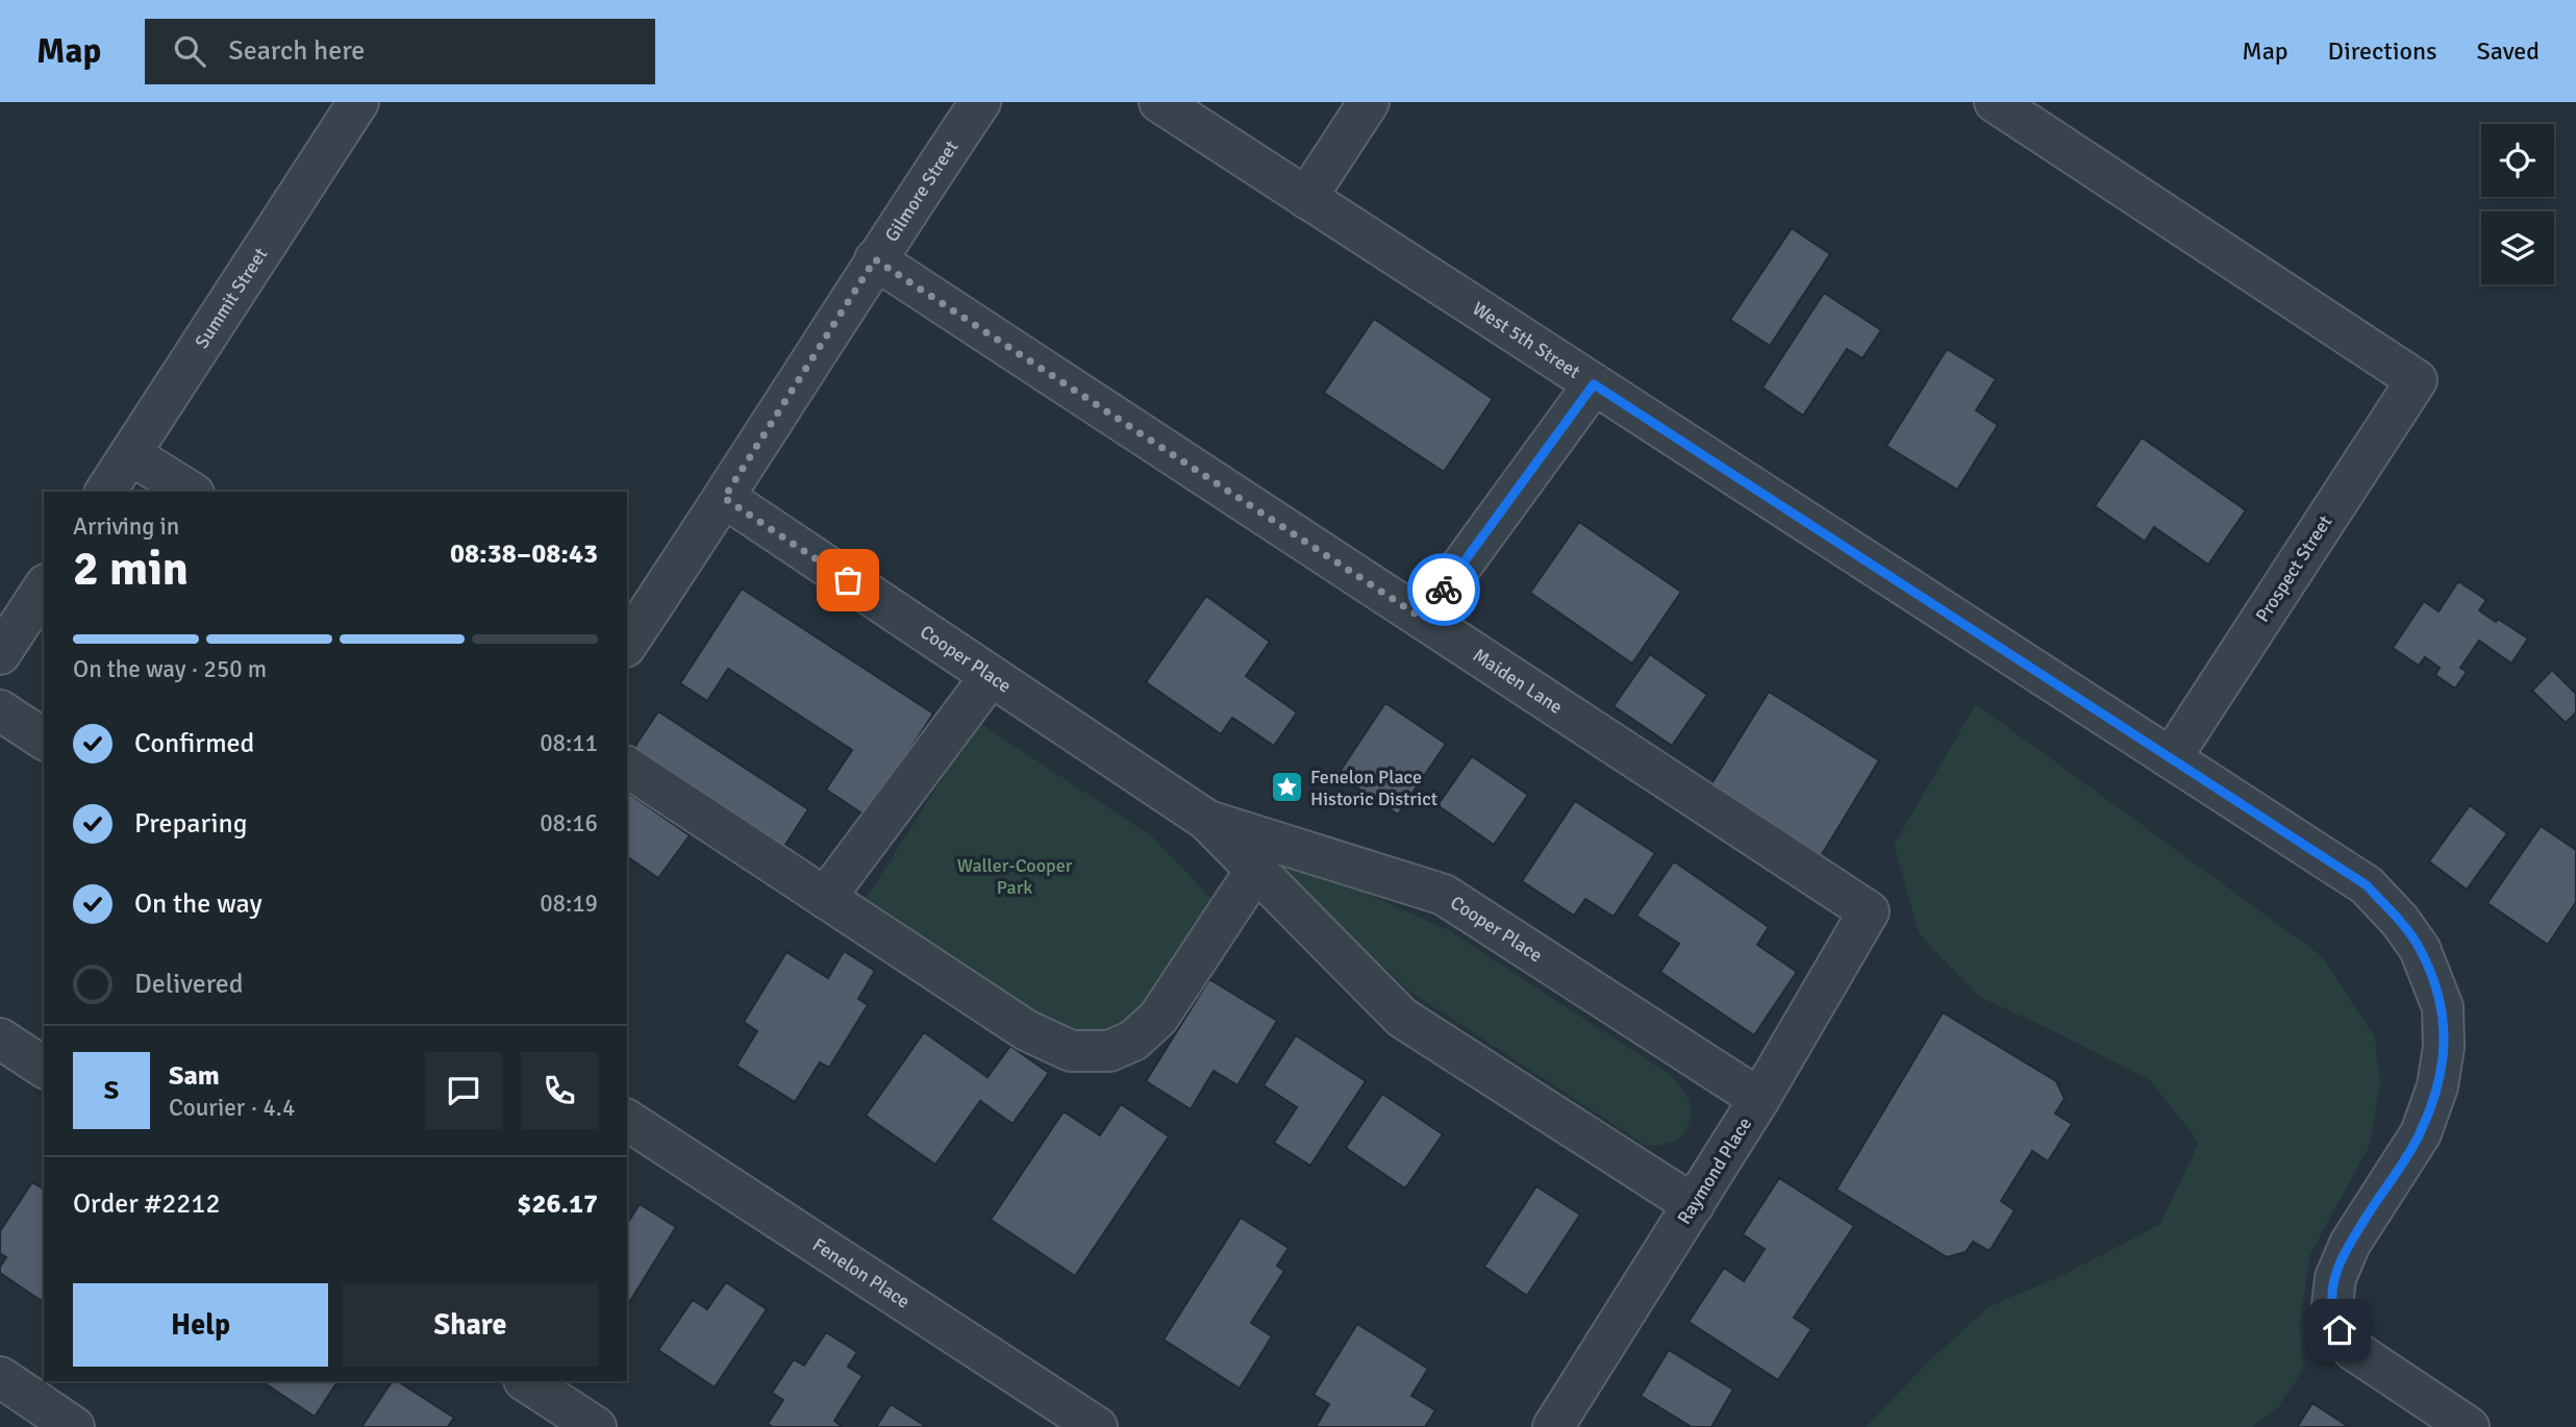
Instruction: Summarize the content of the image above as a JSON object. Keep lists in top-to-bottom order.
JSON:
{
  "streets": {
    "street": [
      "Gilmore Street",
      "Summit Street",
      "West 5th Street",
      "Prospect Street",
      "Cooper Place",
      "Maiden Lane",
      "Raymond Place",
      "Fenelon Place"
    ]
  },
  "crossings": [
    ["Gilmore Street", "Cooper Place"],
    ["Gilmore Street", "Maiden Lane"],
    ["West 5th Street", "Prospect Street"],
    ["Cooper Place", "Raymond Place"],
    ["Maiden Lane", "Raymond Place"]
  ],
  "parks": ["Waller-Cooper Park"],
  "places": {
    "place": ["Fenelon Place Historic District"]
  },
  "page": {
    "header": "Map",
    "search": "Search here",
    "nav": ["Map", "Directions", "Saved"],
    "heading": ["2 min", "Arriving in", "08:38–08:43"],
    "panel": [
      "Sam",
      "Courier · 4.4",
      "Order #2212",
      "$26.17"
    ],
    "bar": "On the way · 250 m",
    "list": [
      ["Confirmed", "08:11"],
      ["Preparing", "08:16"],
      ["On the way", "08:19"],
      "Delivered"
    ],
    "round": "S",
    "buttons": ["Help", "Share"]
  }
}
